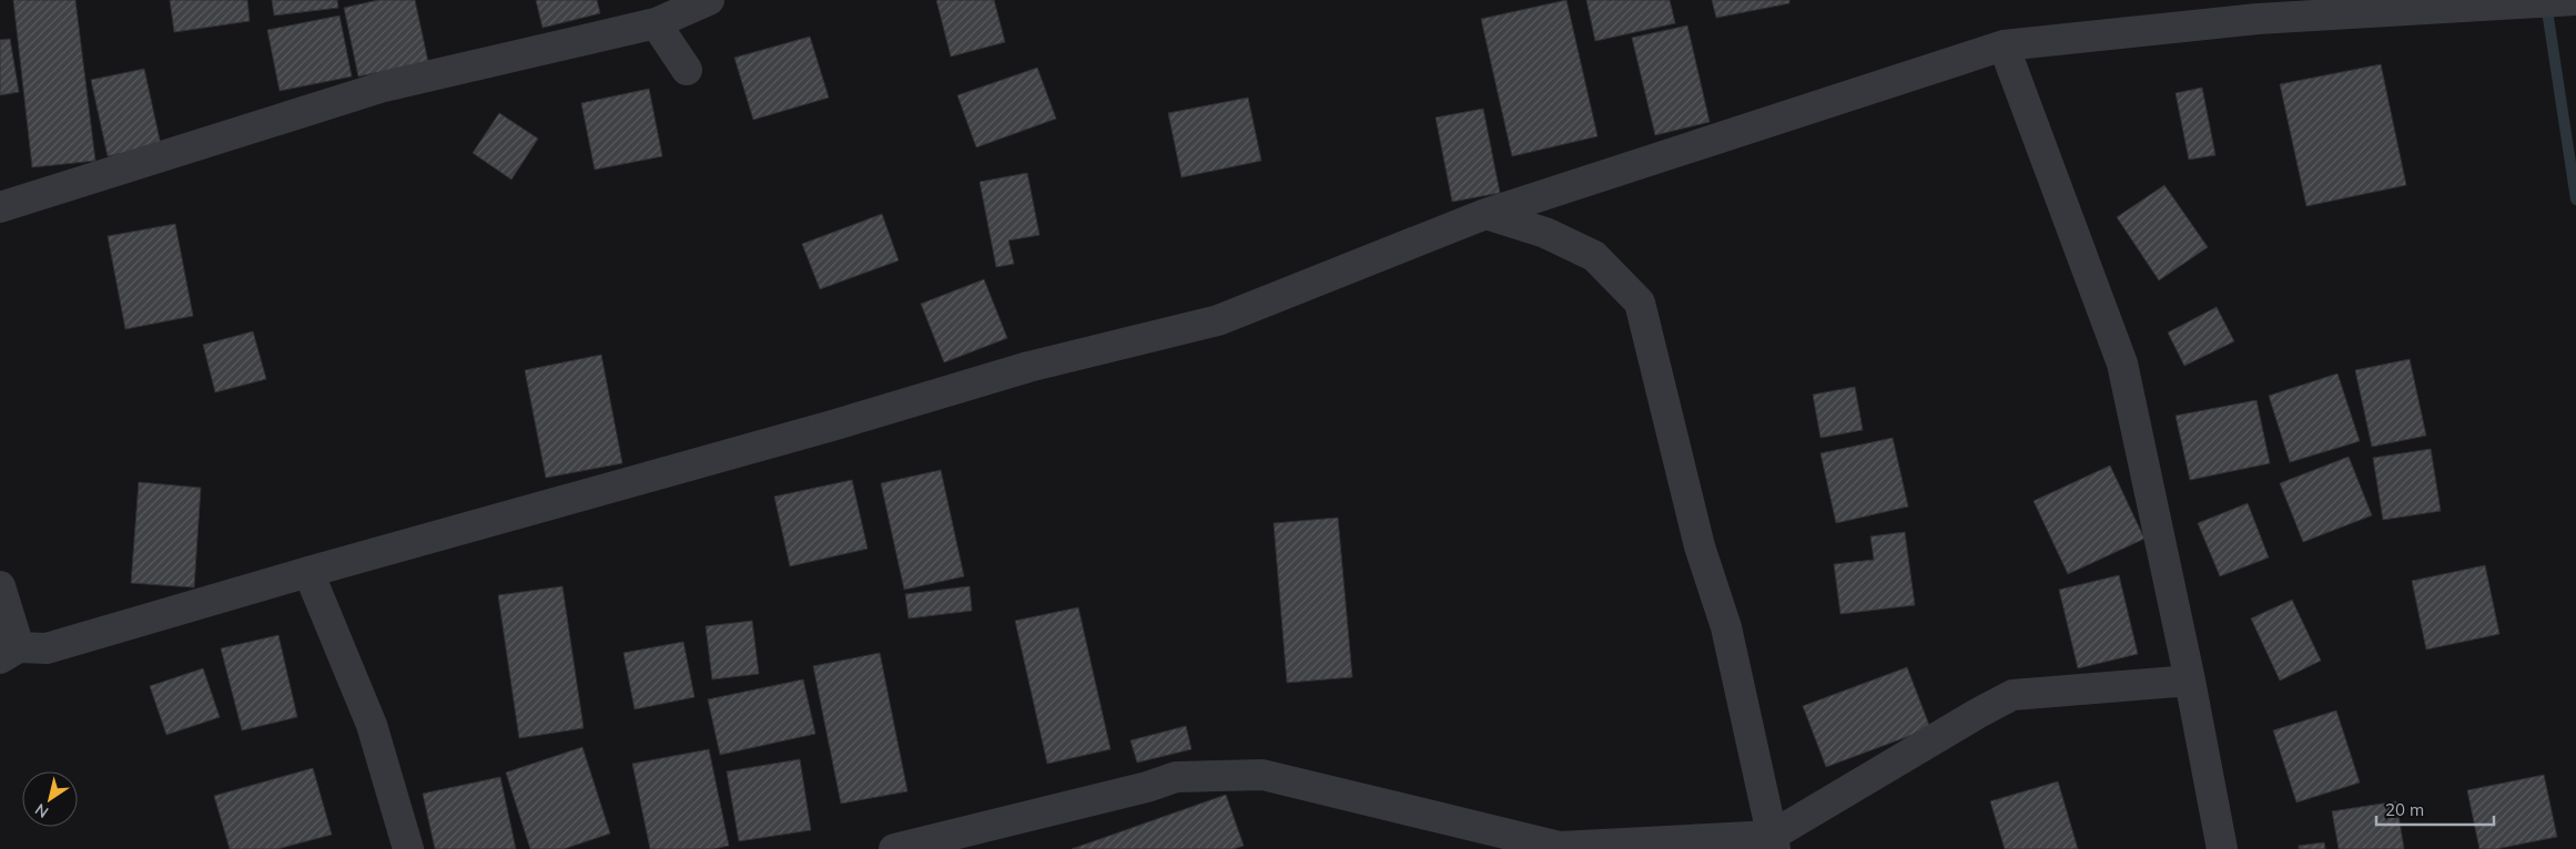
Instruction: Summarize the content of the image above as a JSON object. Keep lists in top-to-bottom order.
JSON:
{
  "scale_bar": "20 m",
  "north": "bottom left"
}
